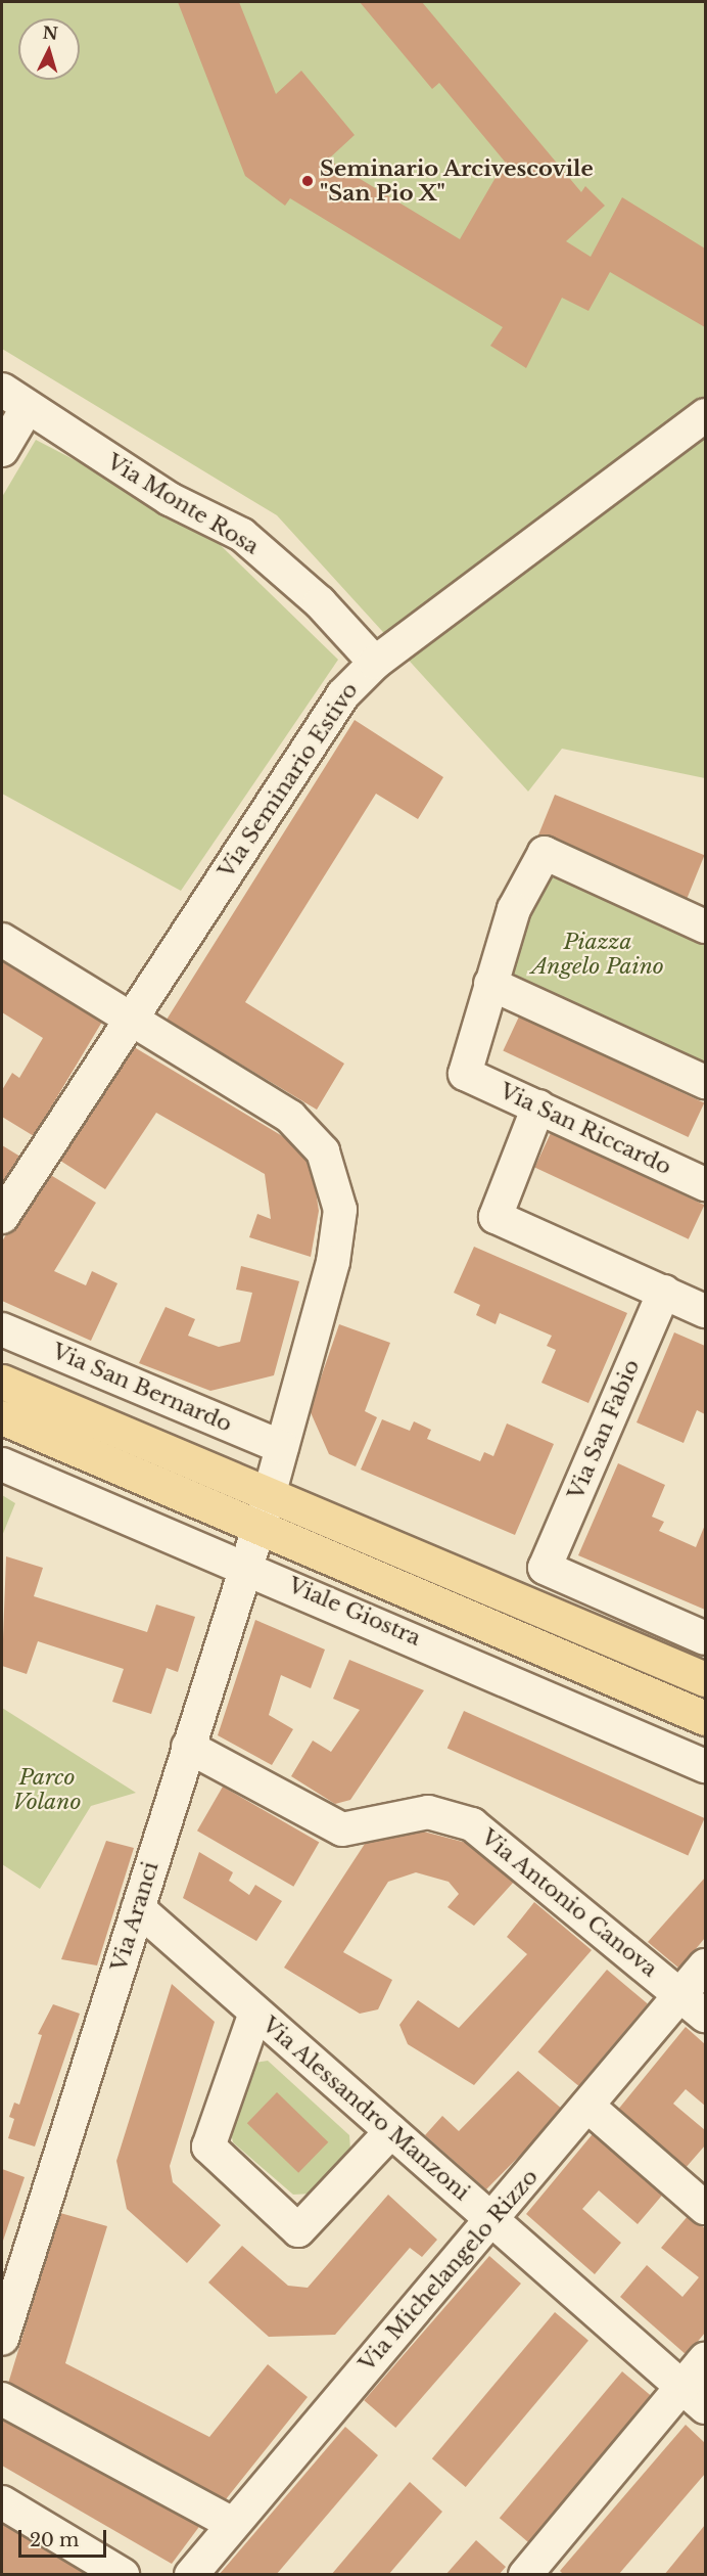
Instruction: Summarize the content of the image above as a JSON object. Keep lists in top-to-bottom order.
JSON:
{
  "streets": {
    "main road": ["Viale Giostra"],
    "street": [
      "Via Monte Rosa",
      "Via Seminario Estivo",
      "Via San Riccardo",
      "Via San Bernardo",
      "Via San Fabio",
      "Via Antonio Canova",
      "Via Aranci",
      "Via Alessandro Manzoni",
      "Via Michelangelo Rizzo"
    ]
  },
  "crossings": [
    ["Via Monte Rosa", "Via Seminario Estivo"],
    ["Via Seminario Estivo", "Via Aranci"],
    ["Via San Bernardo", "Via Aranci"],
    ["Viale Giostra", "Via Aranci"],
    ["Via Antonio Canova", "Via Aranci"],
    ["Via Antonio Canova", "Via Michelangelo Rizzo"],
    ["Via Aranci", "Via Alessandro Manzoni"],
    ["Via Alessandro Manzoni", "Via Michelangelo Rizzo"]
  ],
  "parks": ["Piazza Angelo Paino", "Parco Volano"],
  "places": ["Seminario Arcivescovile \"San Pio X\""],
  "scale_bar": "20 m",
  "north": "top"
}
